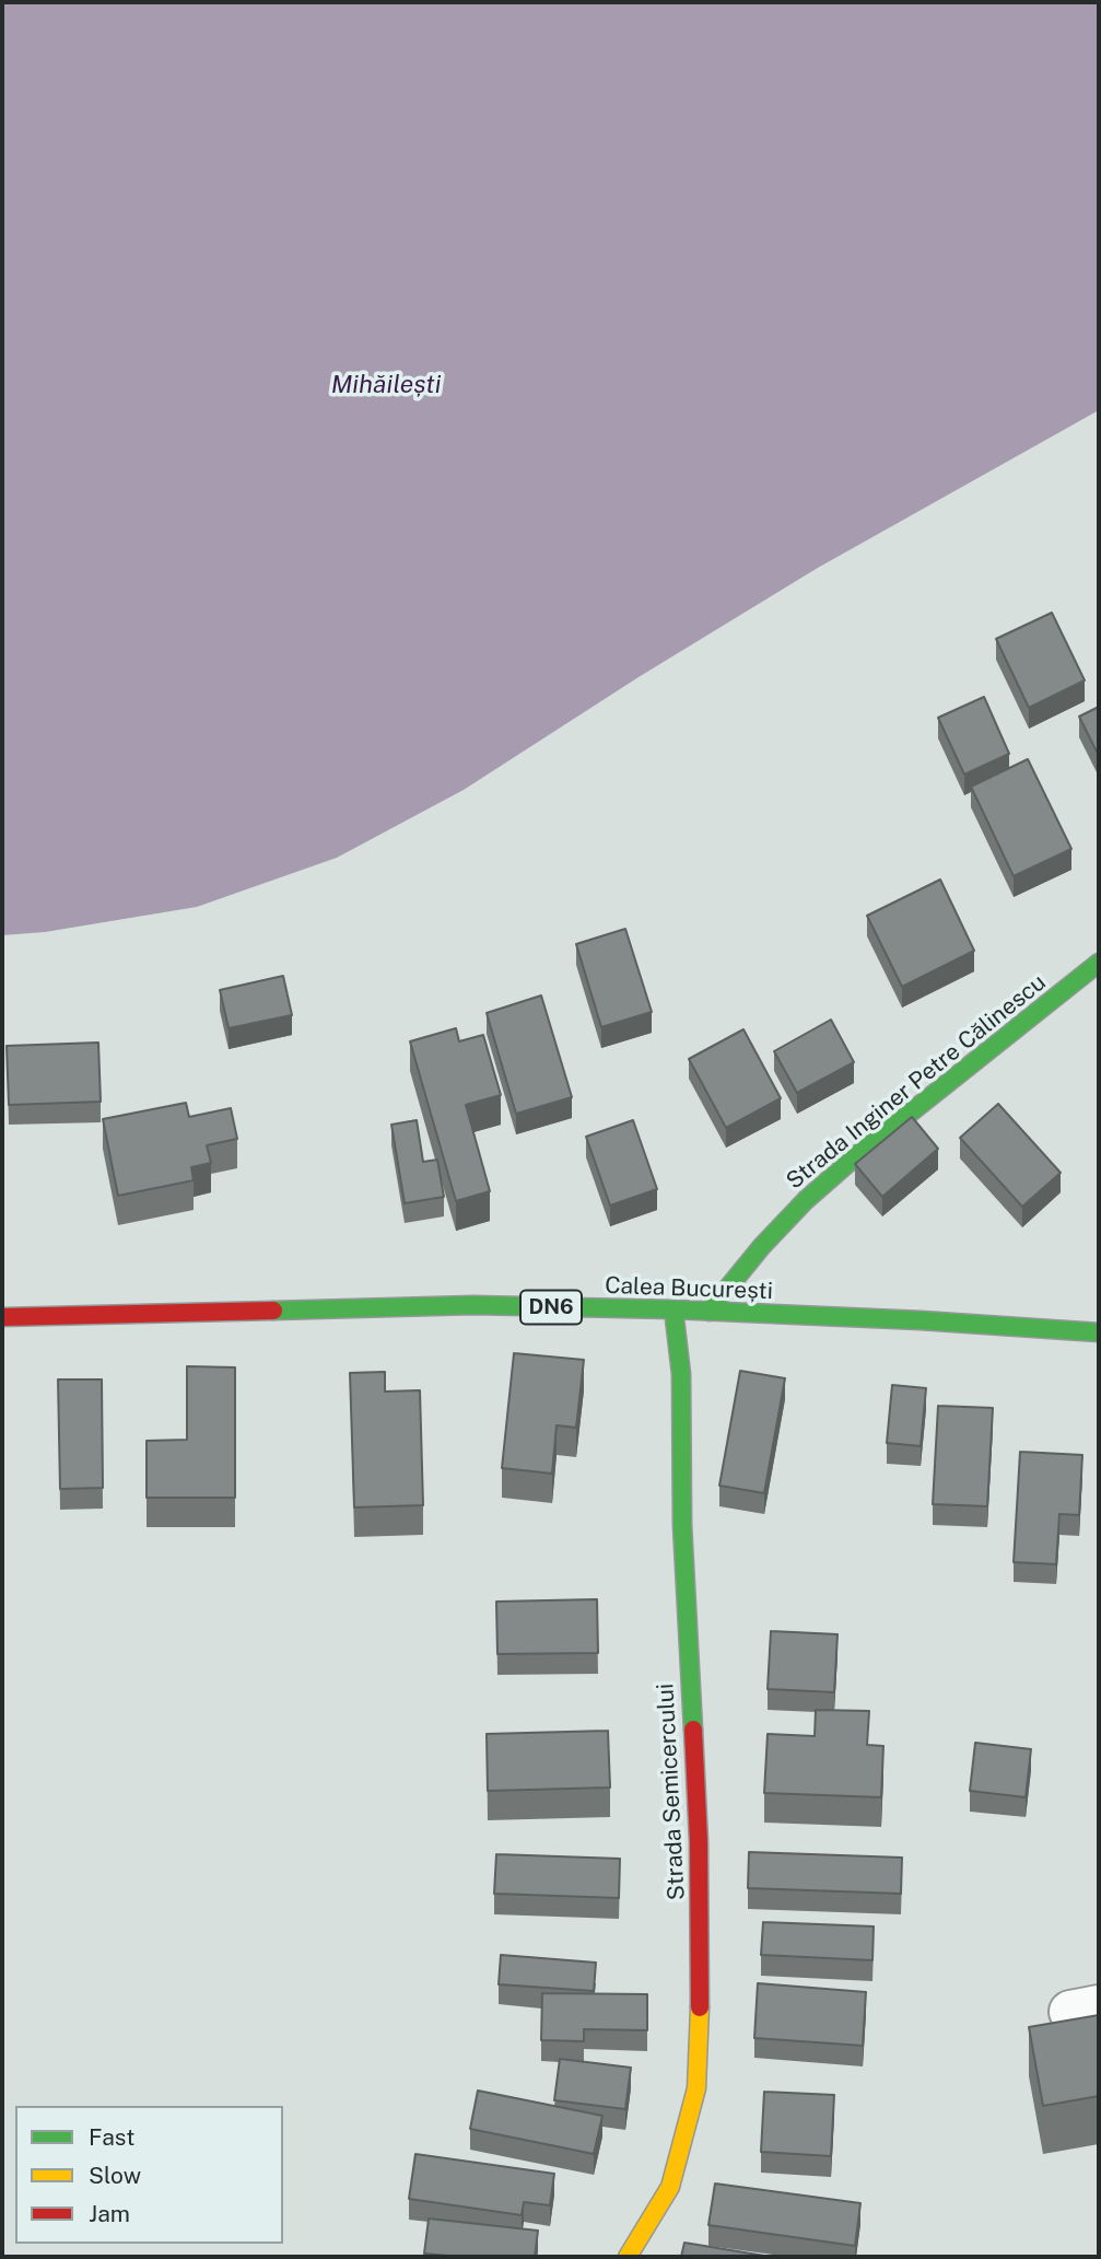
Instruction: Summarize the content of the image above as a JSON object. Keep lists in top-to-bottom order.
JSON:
{
  "streets": {
    "street": [
      "Strada Inginer Petre Călinescu",
      "Calea București",
      "DN6",
      "Strada Semicercului"
    ]
  },
  "crossings": [
    ["Strada Inginer Petre Călinescu", "Calea București"],
    ["Calea București", "Strada Semicercului"]
  ],
  "water": ["Mihăilești"],
  "legend": ["Fast", "Slow", "Jam"]
}
